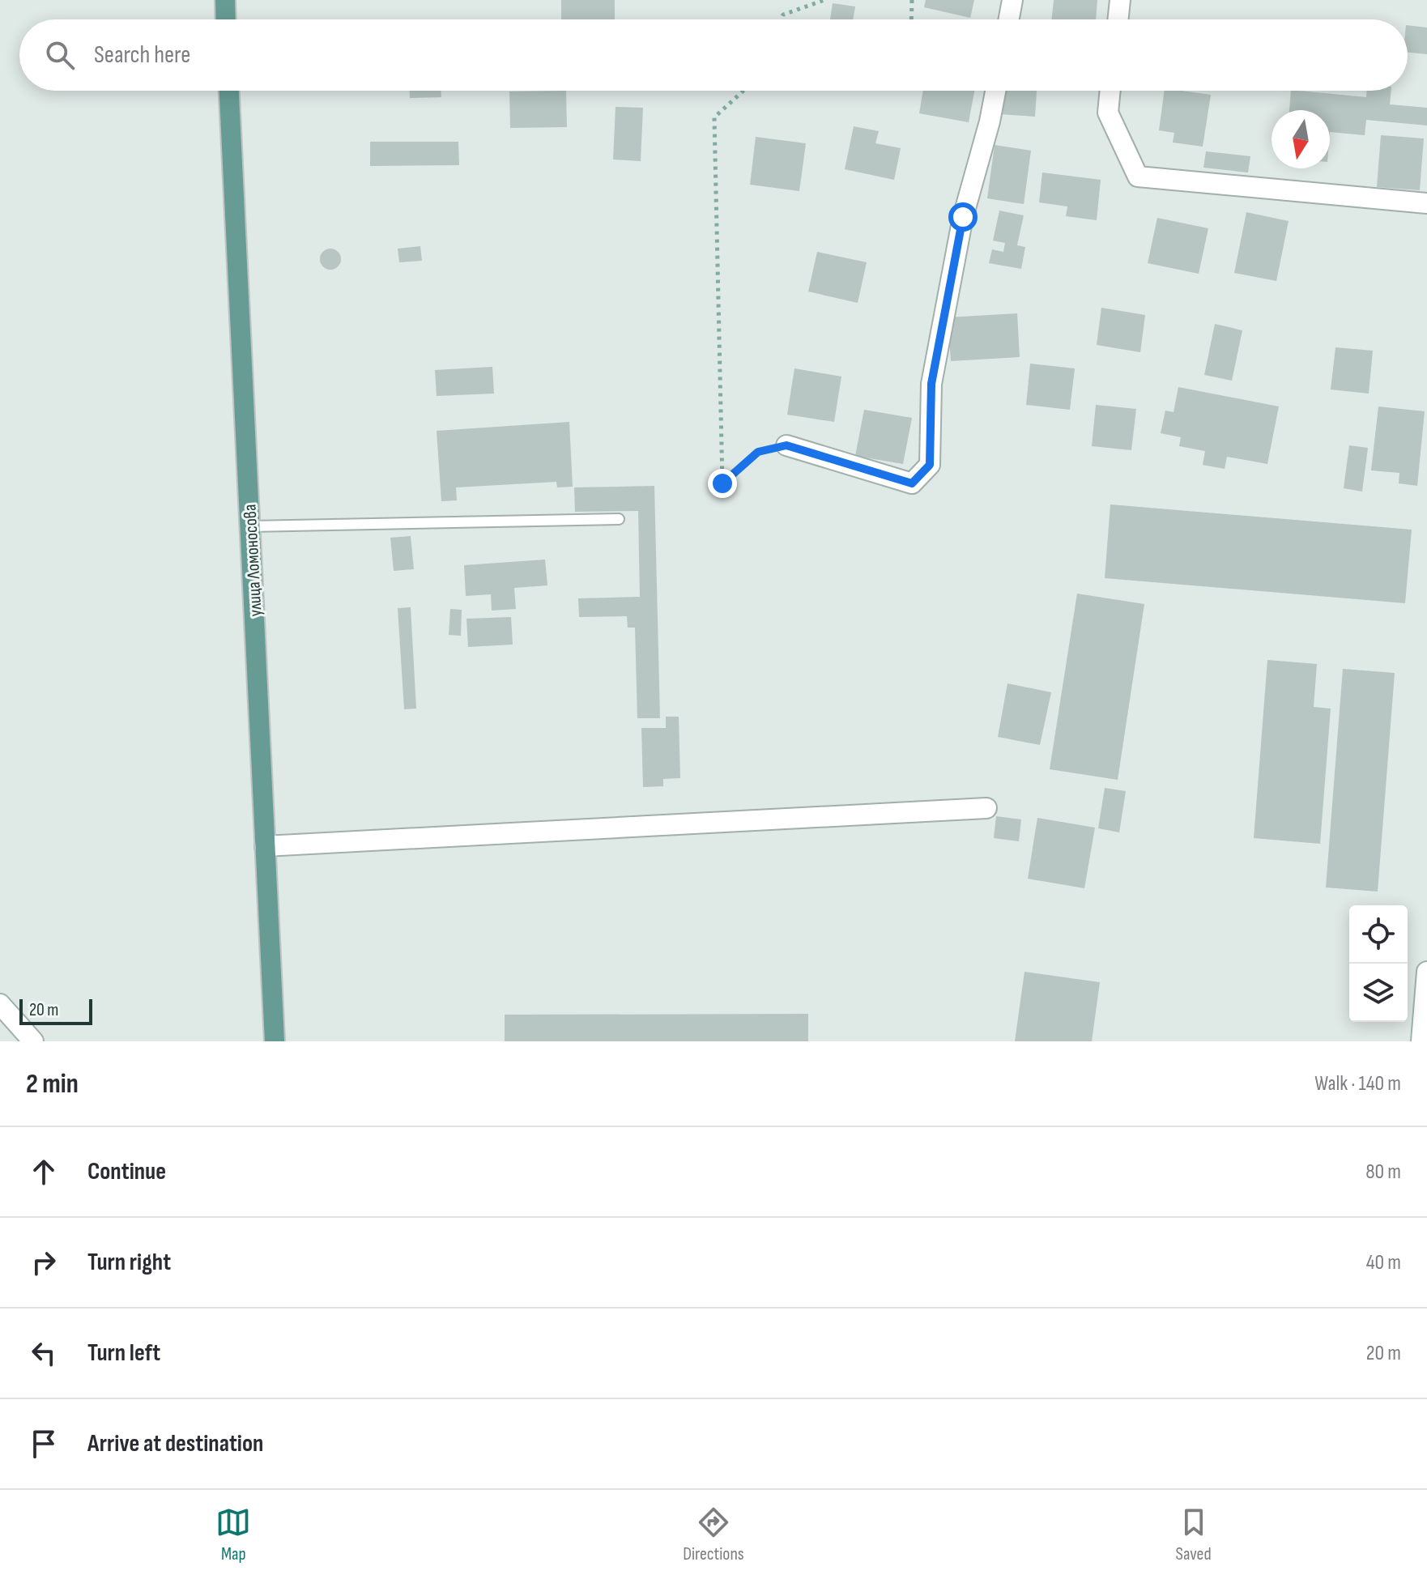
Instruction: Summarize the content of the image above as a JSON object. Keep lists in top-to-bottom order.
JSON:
{
  "streets": {
    "main road": ["улица Ломоносова"]
  },
  "scale_bar": "20 m",
  "north": "bottom",
  "page": {
    "search": "Search here",
    "scale": "20 m",
    "heading": ["2 min", "Walk · 140 m"],
    "list": [
      ["Continue", "80 m"],
      ["Turn right", "40 m"],
      ["Turn left", "20 m"],
      "Arrive at destination"
    ],
    "nav": ["Map", "Directions", "Saved"]
  }
}
